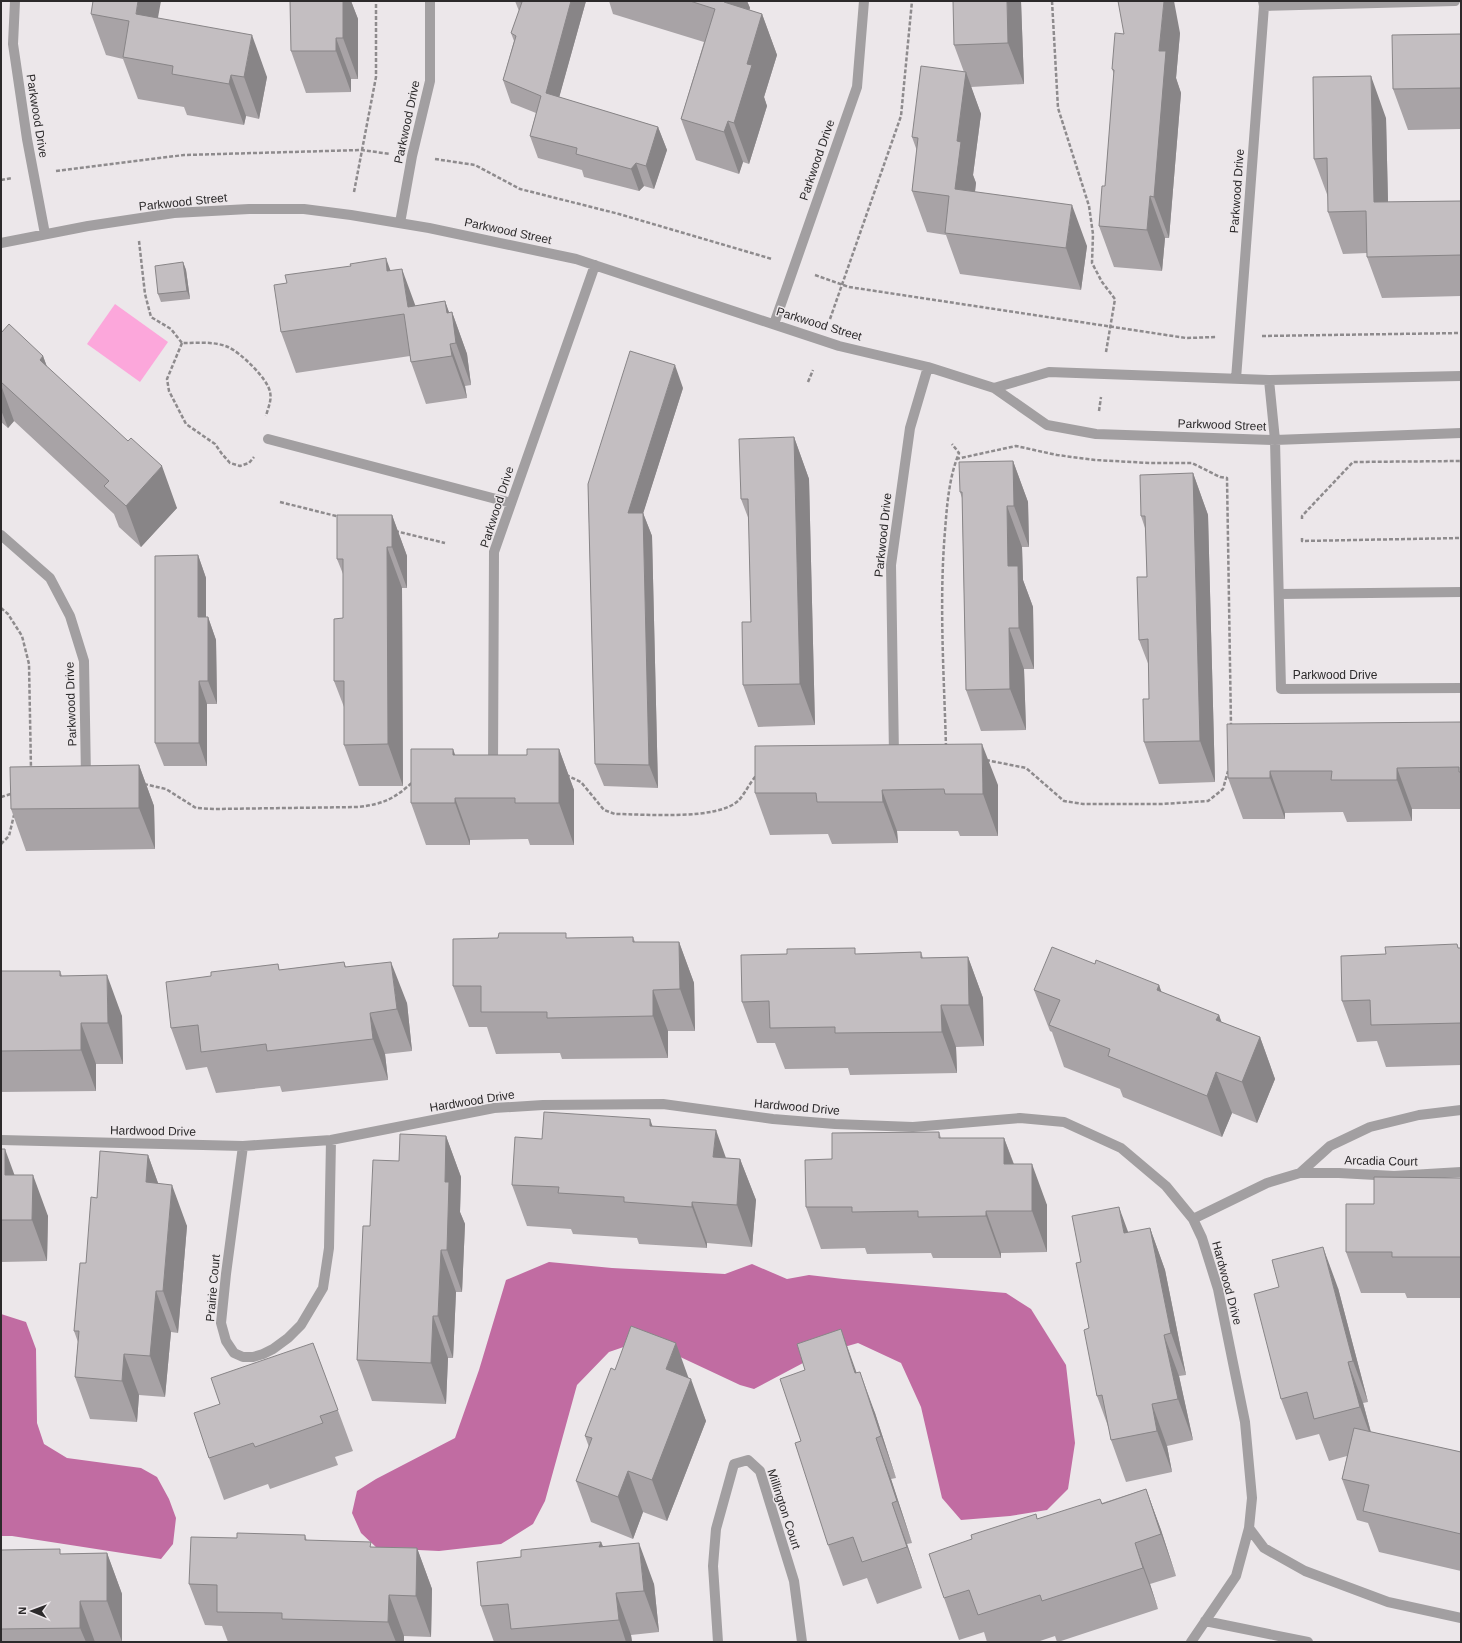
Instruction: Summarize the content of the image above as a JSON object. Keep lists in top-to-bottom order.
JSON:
{
  "streets": {
    "street": [
      "Parkwood Drive",
      "Parkwood Street",
      "Hardwood Drive",
      "Arcadia Court",
      "Prairie Court",
      "Millington Court"
    ]
  },
  "crossings": [
    ["Parkwood Drive", "Parkwood Street"],
    ["Hardwood Drive", "Arcadia Court"],
    ["Hardwood Drive", "Prairie Court"]
  ],
  "north": "left"
}
